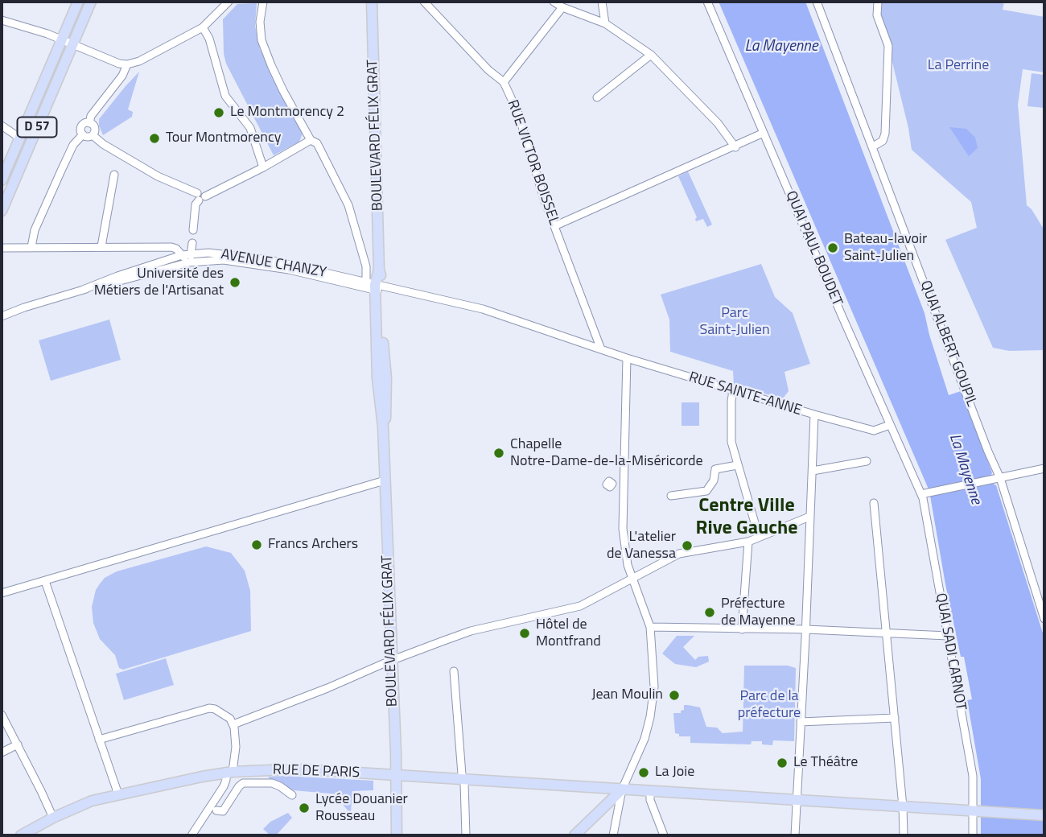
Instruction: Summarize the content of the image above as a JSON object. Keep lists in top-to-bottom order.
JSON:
{
  "streets": {
    "main road": ["D 57", "BOULEVARD FÉLIX GRAT", "RUE DE PARIS"],
    "street": [
      "RUE VICTOR BOISSEL",
      "QUAI PAUL BOUDET",
      "AVENUE CHANZY",
      "QUAI ALBERT GOUPIL",
      "RUE SAINTE-ANNE",
      "QUAI SADI CARNOT"
    ]
  },
  "crossings": [
    ["BOULEVARD FÉLIX GRAT", "AVENUE CHANZY"],
    ["BOULEVARD FÉLIX GRAT", "RUE SAINTE-ANNE"],
    ["BOULEVARD FÉLIX GRAT", "RUE DE PARIS"],
    ["RUE VICTOR BOISSEL", "RUE SAINTE-ANNE"],
    ["QUAI PAUL BOUDET", "RUE SAINTE-ANNE"],
    ["QUAI PAUL BOUDET", "QUAI SADI CARNOT"],
    ["AVENUE CHANZY", "RUE SAINTE-ANNE"],
    ["QUAI SADI CARNOT", "RUE DE PARIS"]
  ],
  "districts": ["Centre Ville Rive Gauche"],
  "water": ["La Mayenne"],
  "parks": ["La Perrine", "Parc Saint-Julien", "Parc de la préfecture"],
  "places": [
    "Le Montmorency 2",
    "Tour Montmorency",
    "Bateau-lavoir Saint-Julien",
    "Université des Métiers de l'Artisanat",
    "Chapelle Notre-Dame-de-la-Miséricorde",
    "Francs Archers",
    "L'atelier de Vanessa",
    "Préfecture de Mayenne",
    "Hôtel de Montfrand",
    "Jean Moulin",
    "Le Théâtre",
    "La Joie",
    "Lycée Douanier Rousseau"
  ]
}
